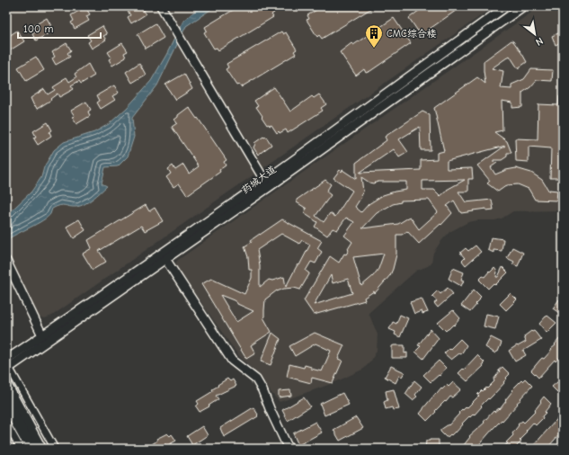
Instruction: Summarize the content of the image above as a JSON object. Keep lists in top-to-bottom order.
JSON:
{
  "streets": {
    "main road": ["药城大道"]
  },
  "places": {
    "building": ["CMC综合楼"]
  },
  "scale_bar": "100 m",
  "north": "bottom right"
}
